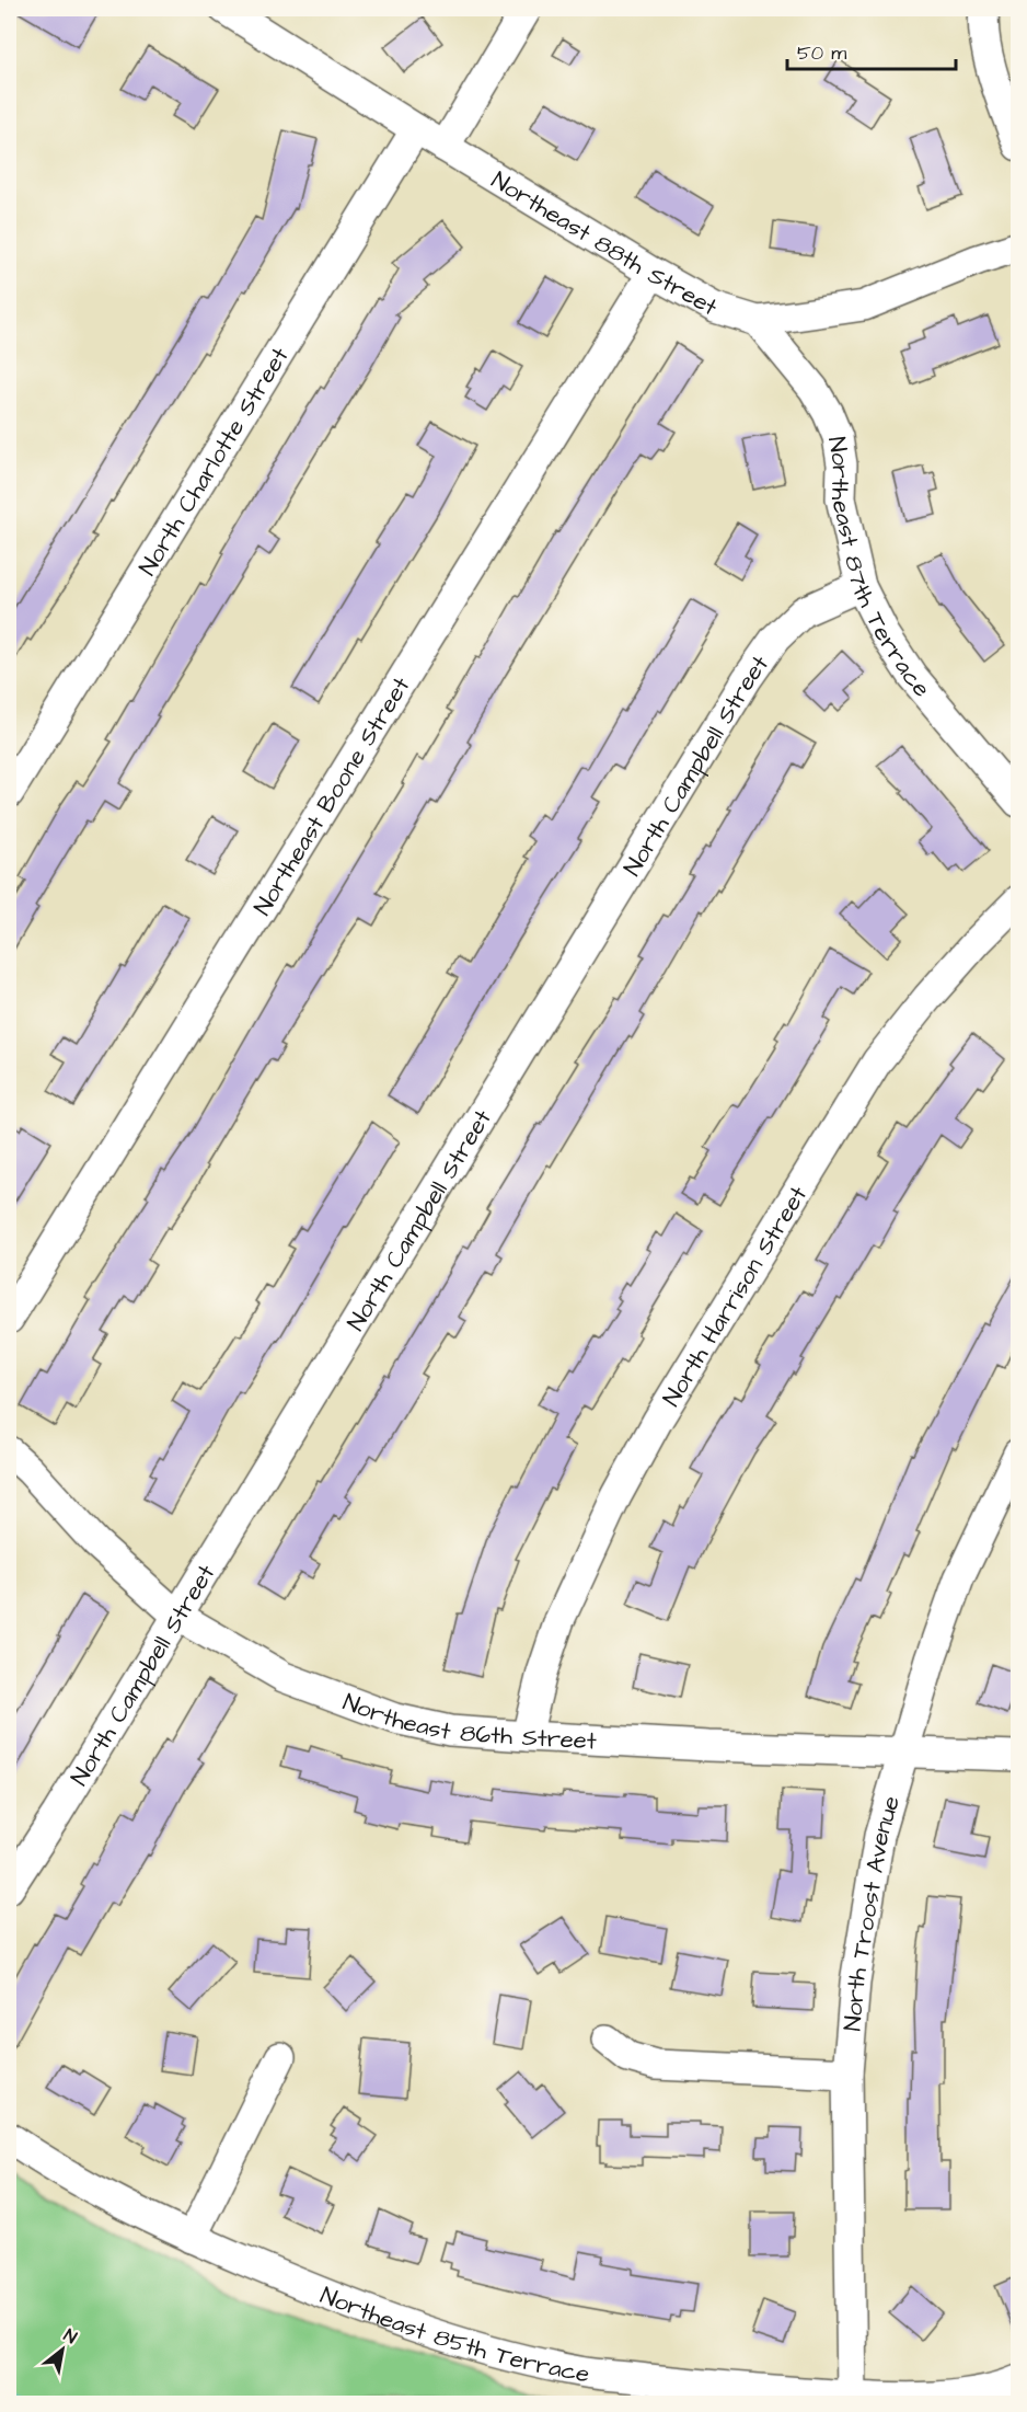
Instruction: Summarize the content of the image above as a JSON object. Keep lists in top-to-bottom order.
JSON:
{
  "streets": {
    "street": [
      "Northeast 88th Street",
      "North Charlotte Street",
      "Northeast 87th Terrace",
      "North Campbell Street",
      "Northeast Boone Street",
      "North Harrison Street",
      "Northeast 86th Street",
      "North Troost Avenue",
      "Northeast 85th Terrace"
    ]
  },
  "crossings": [
    ["Northeast 88th Street", "North Charlotte Street"],
    ["Northeast 88th Street", "Northeast 87th Terrace"],
    ["Northeast 88th Street", "Northeast Boone Street"],
    ["Northeast 87th Terrace", "North Campbell Street"],
    ["North Campbell Street", "Northeast 86th Street"],
    ["North Harrison Street", "Northeast 86th Street"],
    ["Northeast 86th Street", "North Troost Avenue"],
    ["North Troost Avenue", "Northeast 85th Terrace"]
  ],
  "scale_bar": "50 m",
  "north": "top right"
}
